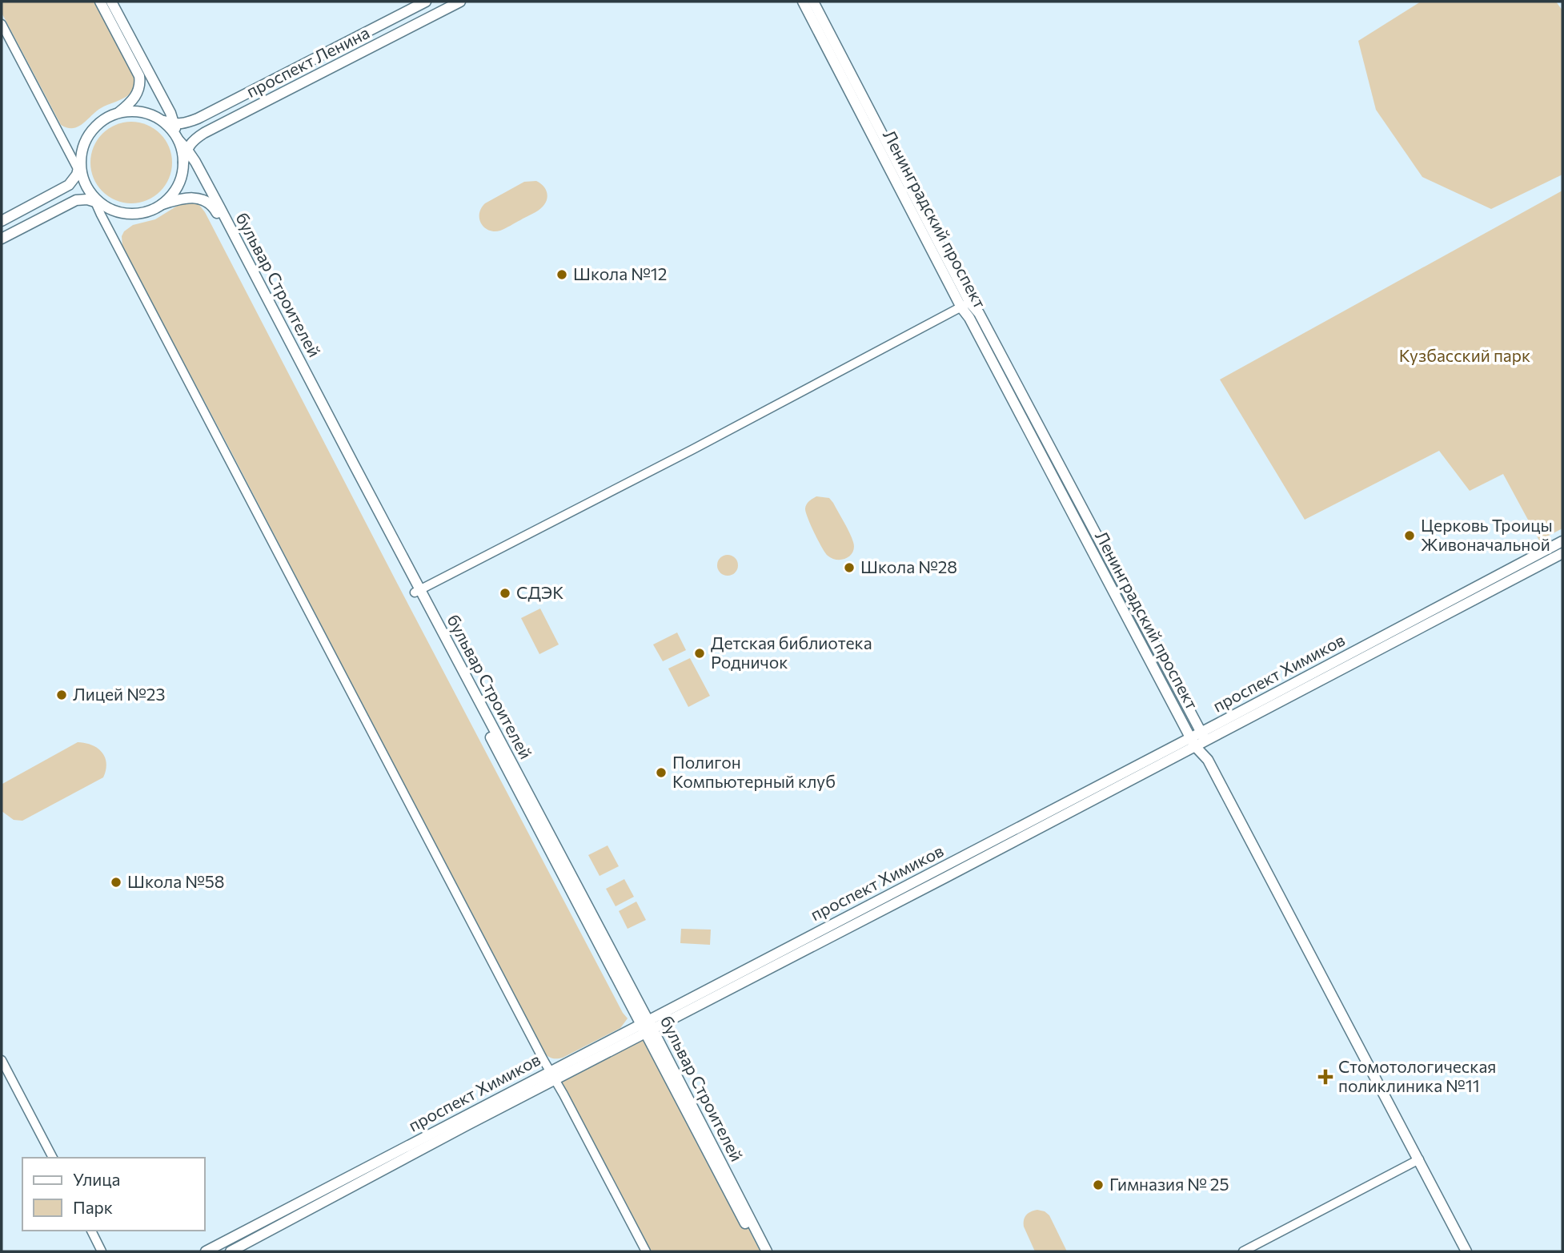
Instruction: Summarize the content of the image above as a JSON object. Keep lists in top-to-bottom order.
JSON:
{
  "streets": {
    "main road": [
      "проспект Ленина",
      "Ленинградский проспект",
      "бульвар Строителей",
      "проспект Химиков"
    ]
  },
  "crossings": [
    ["проспект Ленина", "бульвар Строителей"],
    ["Ленинградский проспект", "проспект Химиков"],
    ["бульвар Строителей", "проспект Химиков"]
  ],
  "parks": ["Кузбасский парк"],
  "places": {
    "other": [
      "Школа №12",
      "Церковь Троицы Живоначальной",
      "Школа №28",
      "СДЭК",
      "Детская библиотека Родничок",
      "Лицей №23",
      "Полигон Компьютерный клуб",
      "Школа №58",
      "Гимназия № 25"
    ],
    "health": ["Стомотологическая поликлиника №11"]
  },
  "legend": ["Улица", "Парк"]
}
